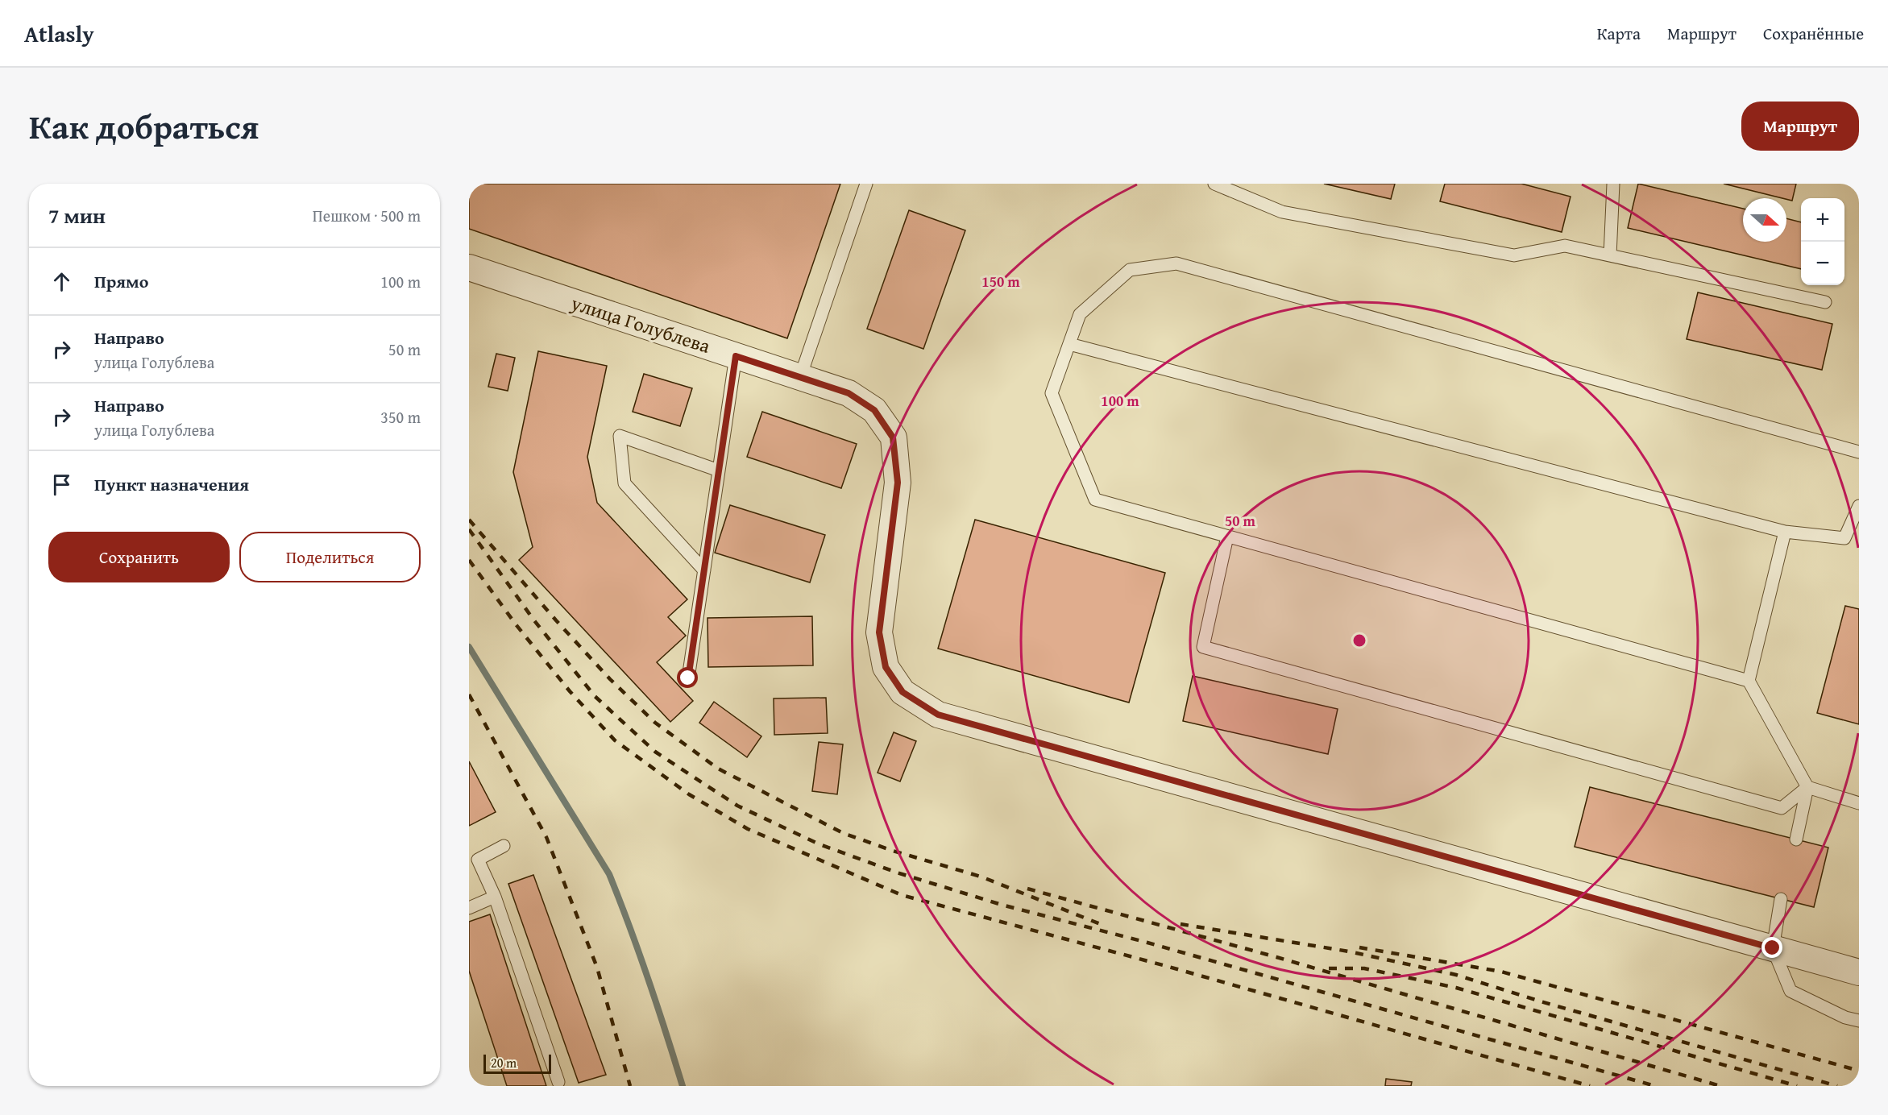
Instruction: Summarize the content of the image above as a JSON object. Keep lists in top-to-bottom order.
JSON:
{
  "streets": {
    "street": ["улица Голублева"]
  },
  "scale_bar": "20 m",
  "north": "right",
  "page": {
    "header": "Atlasly",
    "nav": ["Карта", "Маршрут", "Сохранённые"],
    "title": "Как добраться",
    "buttons": [
      "Маршрут",
      ["Сохранить", "Поделиться"]
    ],
    "heading": ["7 мин", "Пешком · 500 m"],
    "map_buttons": ["+", "−"],
    "list": [
      ["Прямо", "100 m"],
      ["Направо", "улица Голублева", "50 m"],
      ["Направо", "улица Голублева", "350 m"],
      "Пункт назначения"
    ],
    "scale": "20 m"
  },
  "rings": ["150 m", "100 m", "50 m"]
}
